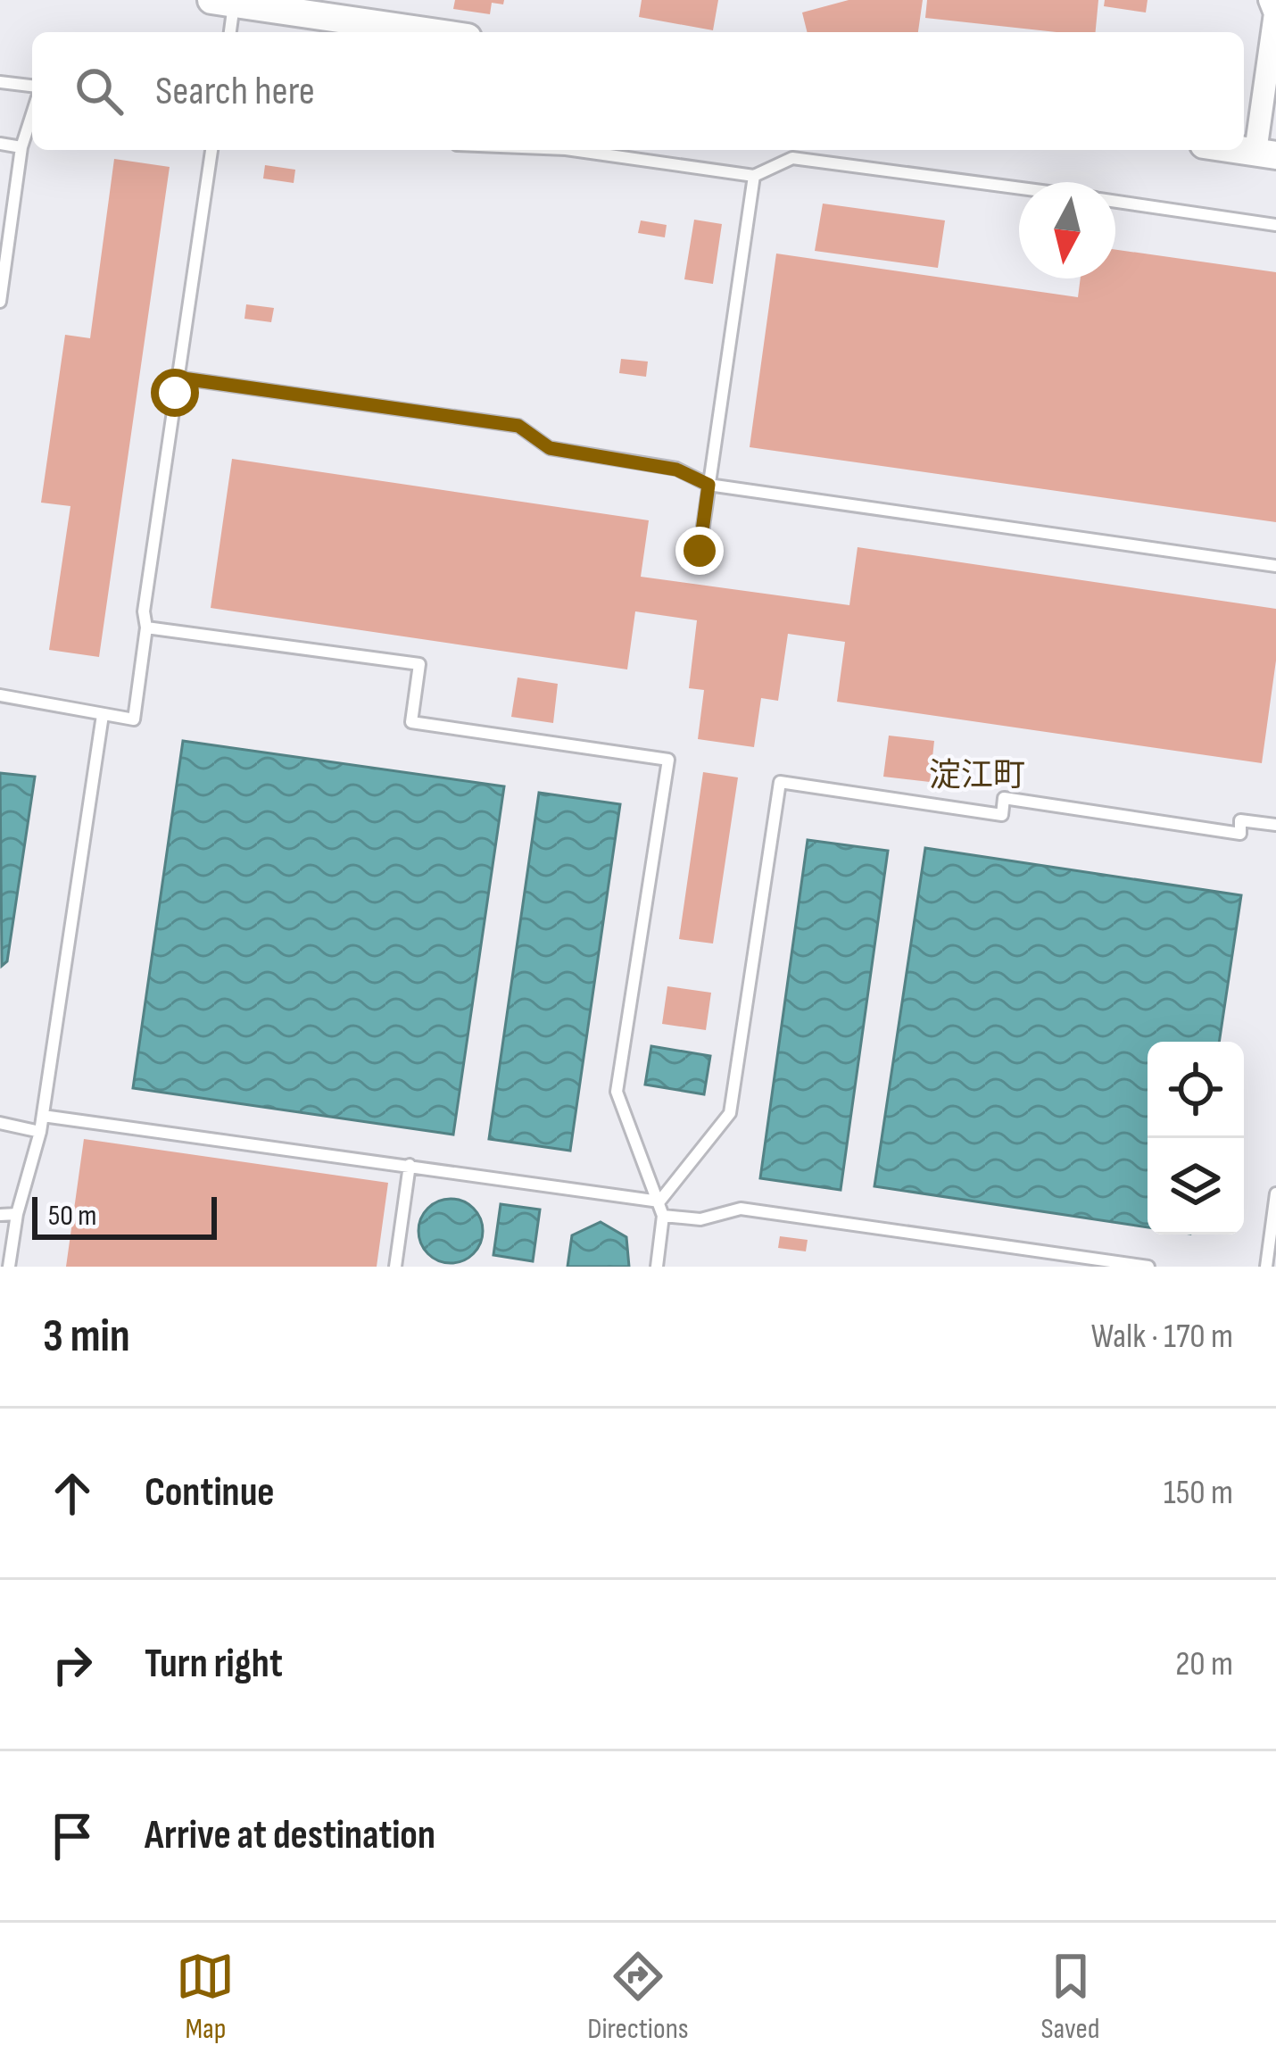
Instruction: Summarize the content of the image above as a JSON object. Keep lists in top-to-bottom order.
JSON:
{
  "districts": ["淀江町"],
  "scale_bar": "50 m",
  "north": "bottom",
  "page": {
    "search": "Search here",
    "scale": "50 m",
    "heading": ["3 min", "Walk · 170 m"],
    "list": [
      ["Continue", "150 m"],
      ["Turn right", "20 m"],
      "Arrive at destination"
    ],
    "nav": ["Map", "Directions", "Saved"]
  }
}
